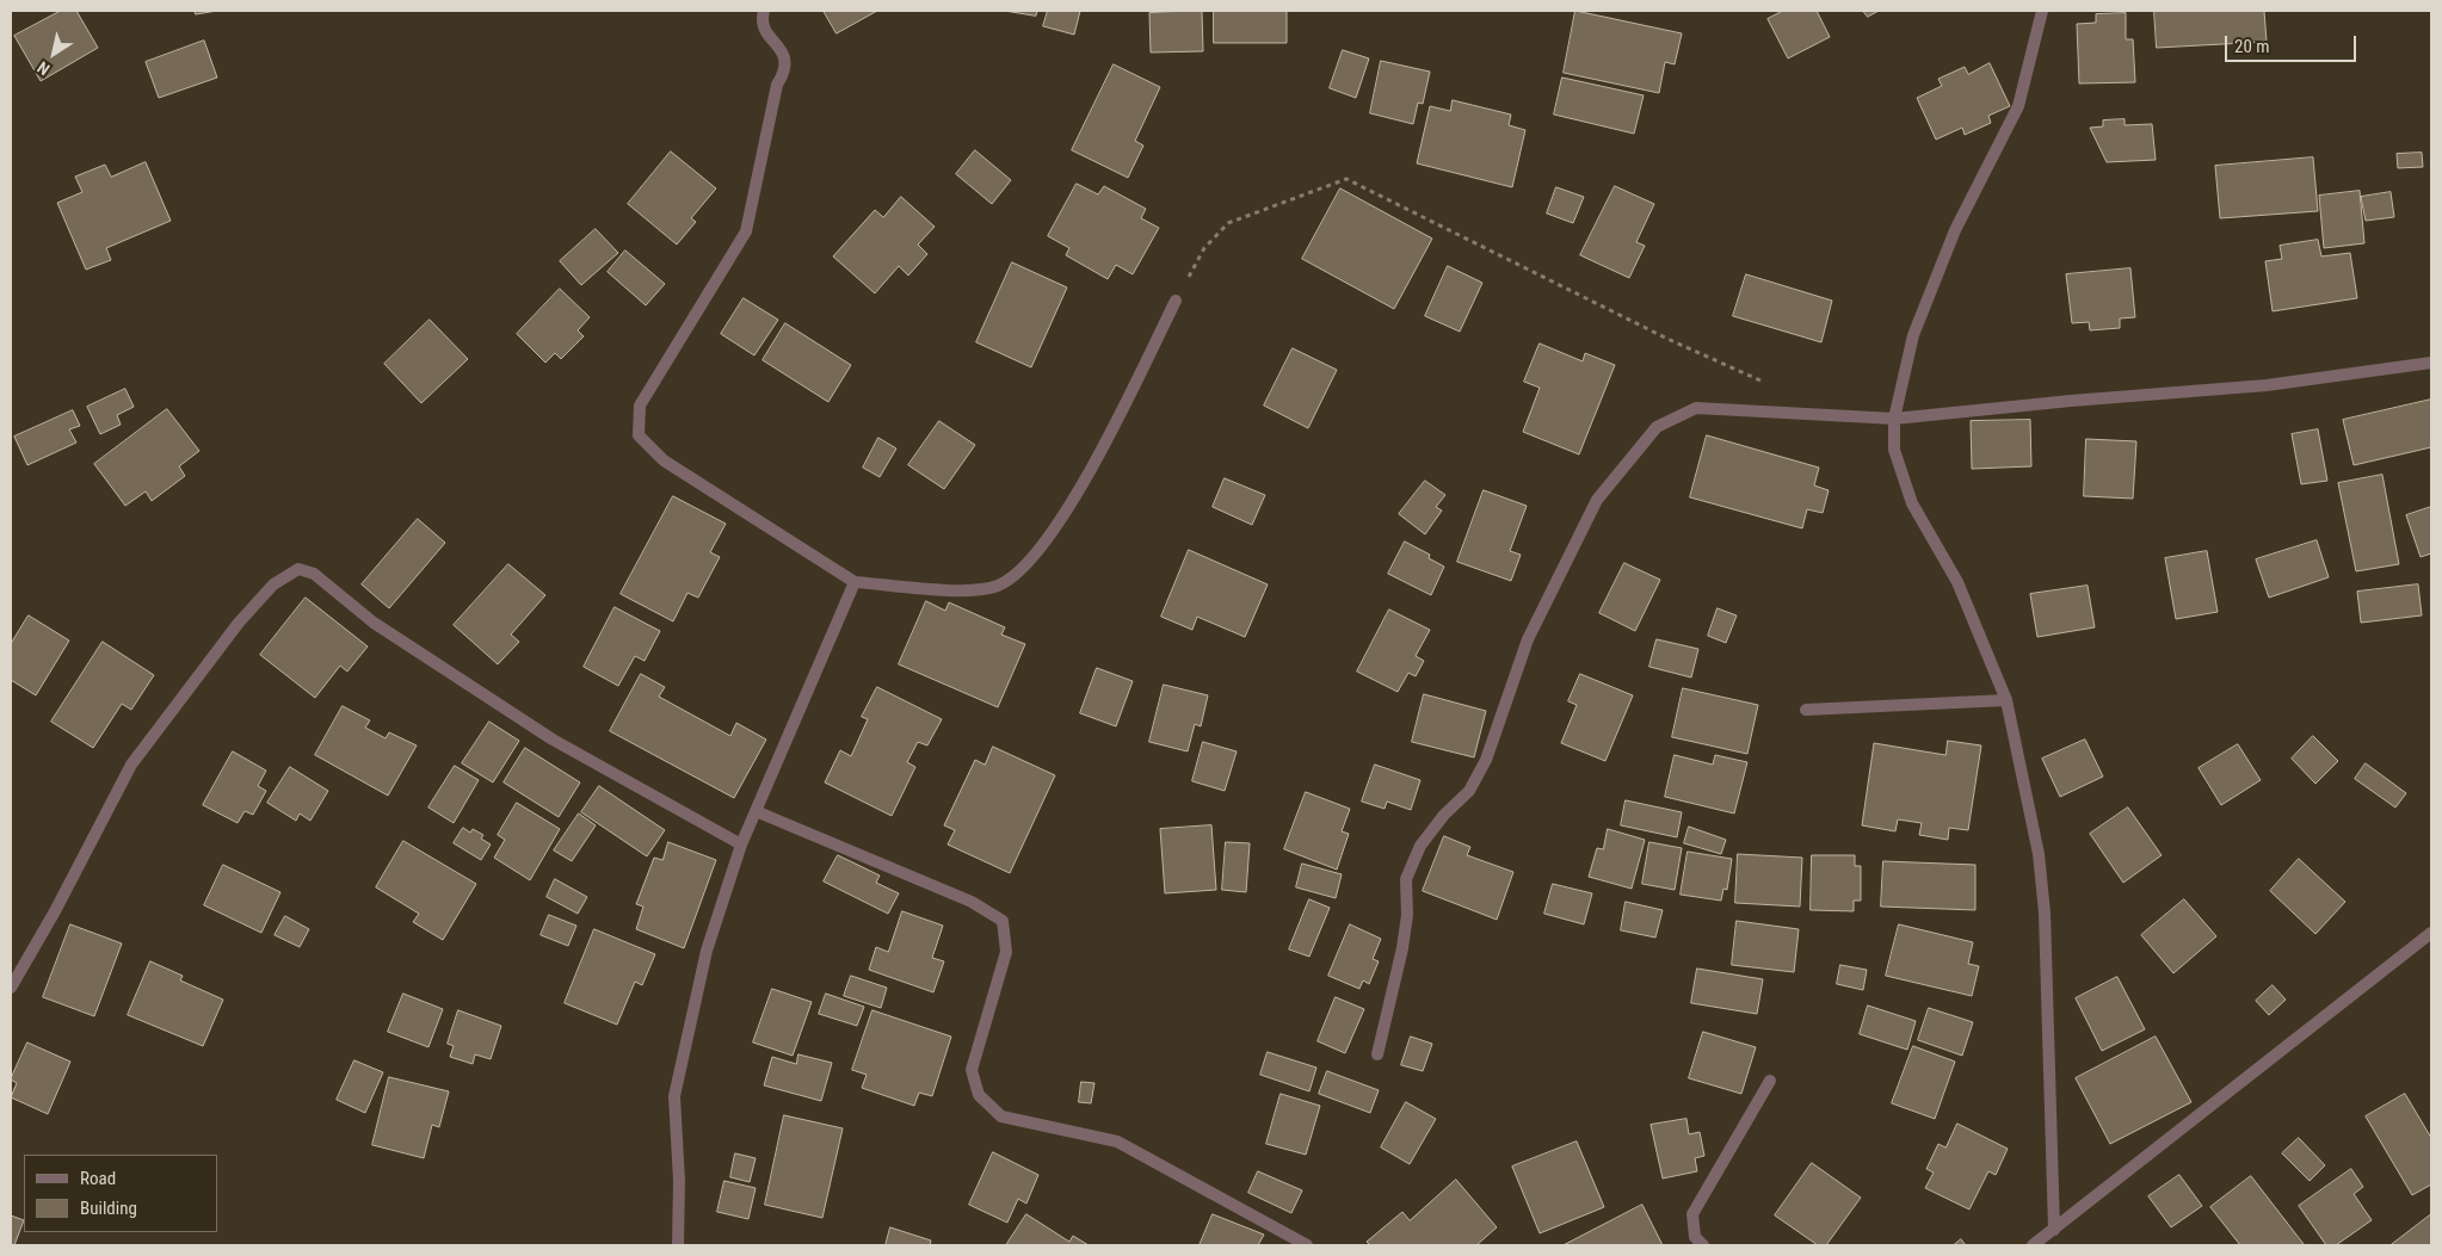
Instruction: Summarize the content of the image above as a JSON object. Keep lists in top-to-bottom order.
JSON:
{
  "legend": ["Road", "Building"],
  "scale_bar": "20 m",
  "north": "bottom left"
}
